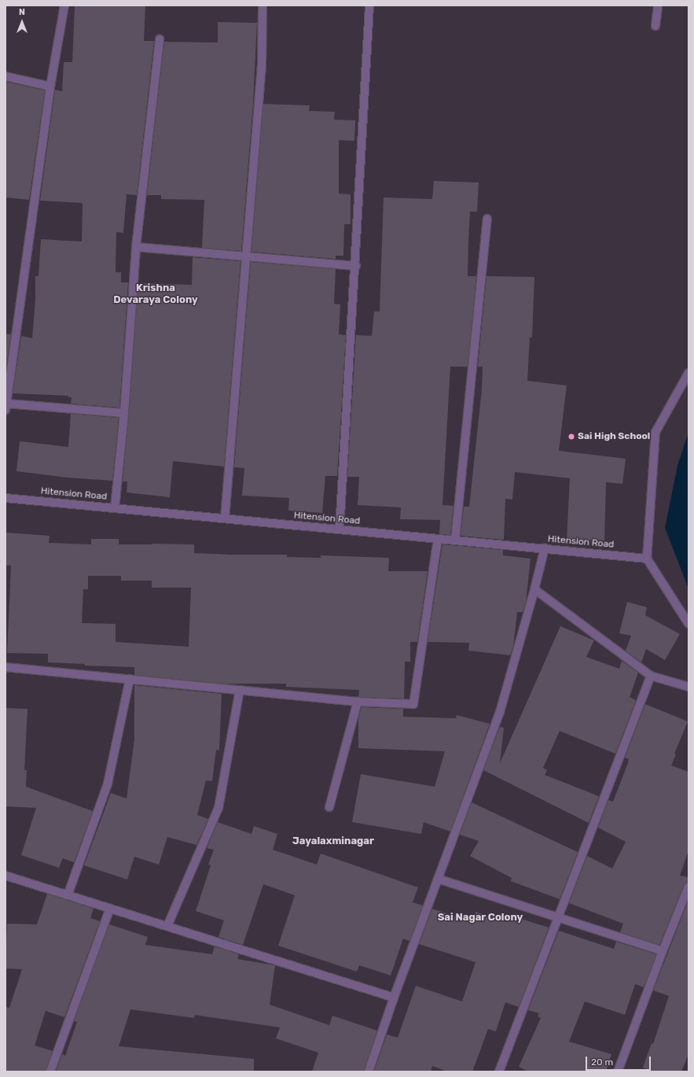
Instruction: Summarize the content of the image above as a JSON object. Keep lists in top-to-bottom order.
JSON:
{
  "streets": {
    "street": ["Hitension Road"]
  },
  "districts": ["Krishna Devaraya Colony", "Jayalaxminagar", "Sai Nagar Colony"],
  "places": ["Sai High School"],
  "scale_bar": "20 m",
  "north": "top"
}
